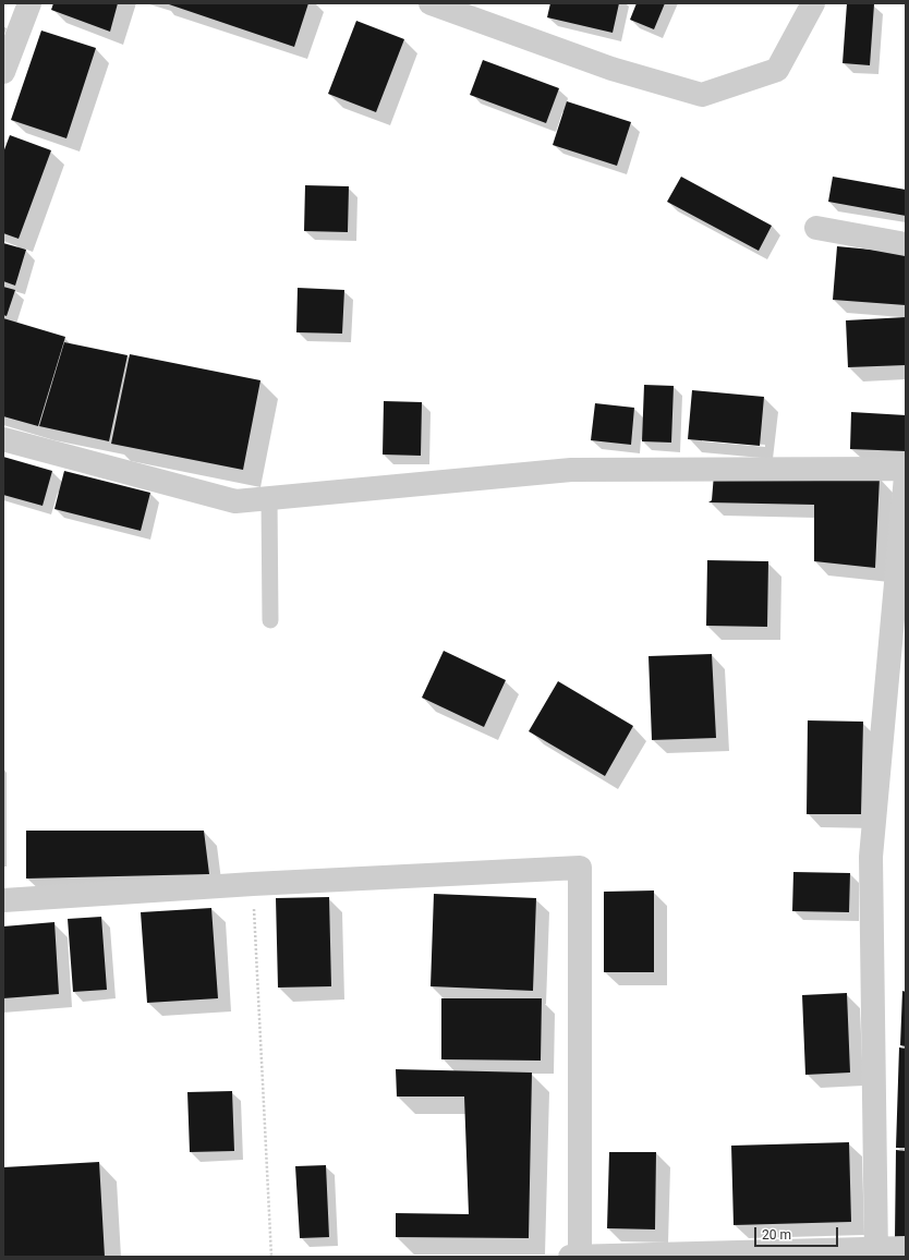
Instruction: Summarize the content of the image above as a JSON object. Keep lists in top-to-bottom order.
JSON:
{
  "scale_bar": "20 m"
}
